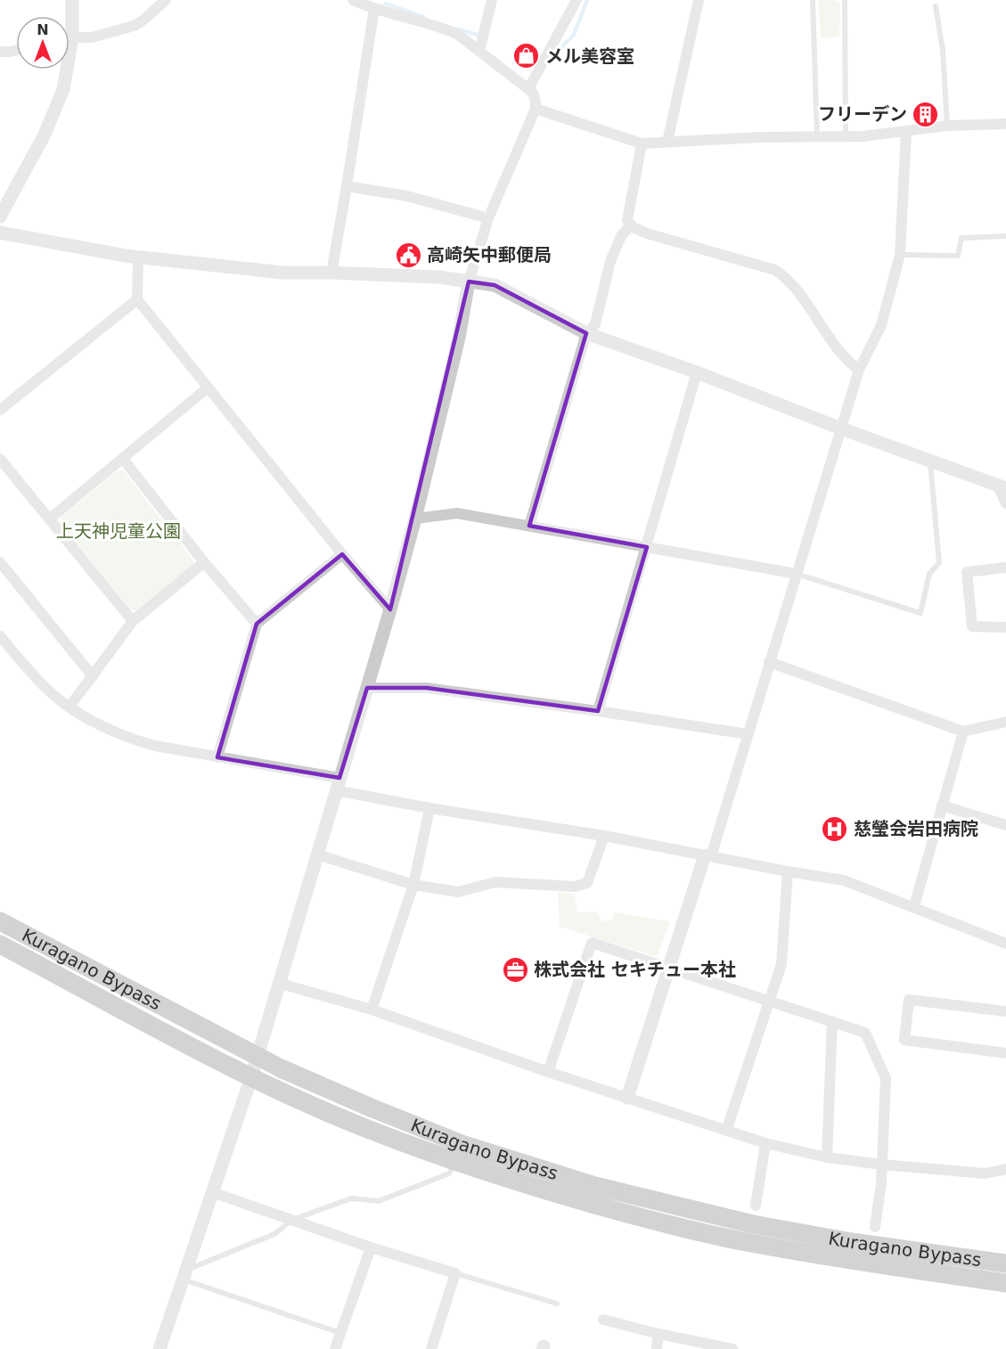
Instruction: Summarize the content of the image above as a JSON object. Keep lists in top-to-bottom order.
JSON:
{
  "streets": {
    "highway": ["Kuragano Bypass"]
  },
  "parks": ["上天神児童公園"],
  "places": {
    "shop": ["メル美容室"],
    "building": ["フリーデン"],
    "public building": ["高崎矢中郵便局"],
    "hospital": ["慈瑩会岩田病院"],
    "office": ["株式会社 セキチュー本社"]
  },
  "north": "top"
}
